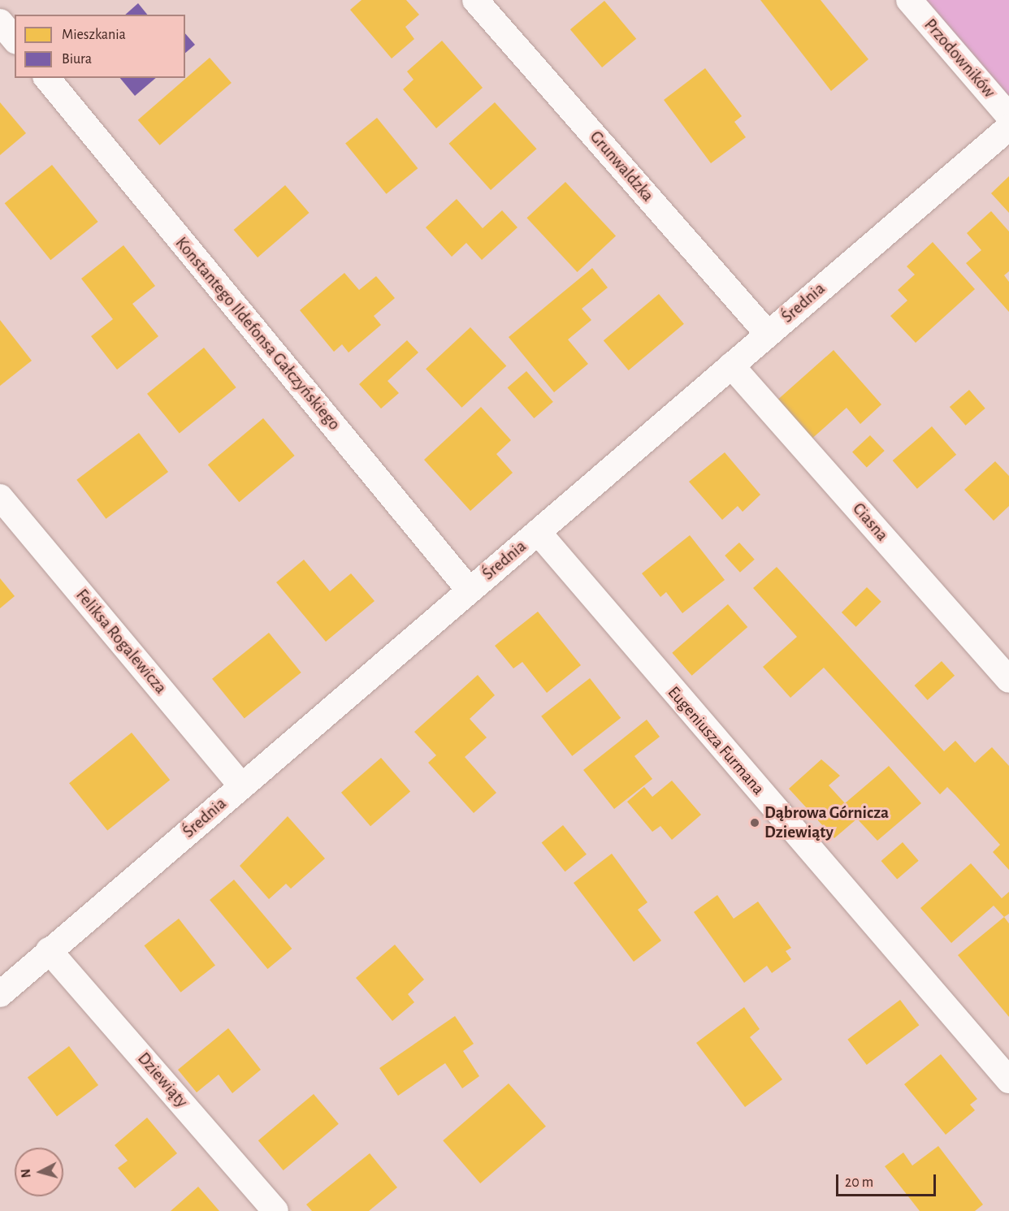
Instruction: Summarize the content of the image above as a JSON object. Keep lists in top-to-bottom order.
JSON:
{
  "streets": {
    "street": [
      "Przodowników",
      "Grunwaldzka",
      "Średnia",
      "Konstantego Ildefonsa Gałczyńskiego",
      "Ciasna",
      "Feliksa Rogalewicza",
      "Eugeniusza Furmana",
      "Dziewiąty"
    ]
  },
  "crossings": [
    ["Grunwaldzka", "Średnia"],
    ["Średnia", "Konstantego Ildefonsa Gałczyńskiego"],
    ["Średnia", "Ciasna"],
    ["Średnia", "Feliksa Rogalewicza"],
    ["Średnia", "Eugeniusza Furmana"],
    ["Średnia", "Dziewiąty"]
  ],
  "places": ["Dąbrowa Górnicza Dziewiąty"],
  "legend": ["Mieszkania", "Biura"],
  "scale_bar": "20 m",
  "north": "left"
}
